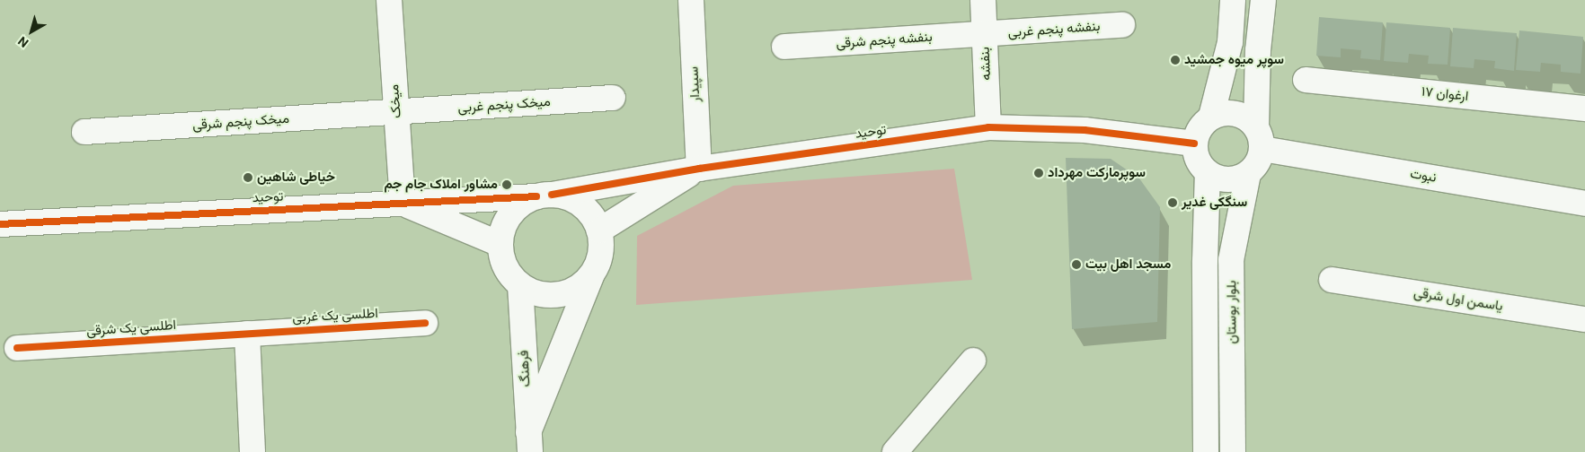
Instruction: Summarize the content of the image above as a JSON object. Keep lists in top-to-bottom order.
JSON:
{
  "streets": {
    "street": [
      "بنفشه پنجم غربی",
      "بنفشه پنجم شرقی",
      "بنفشه",
      "سپیدار",
      "ارغوان ۱۷",
      "میخک",
      "میخک پنجم غربی",
      "میخک پنجم شرقی",
      "توحید",
      "نبوت",
      "یاسمن اول شرقی",
      "بلوار بوستان",
      "اطلسی یک غربی",
      "اطلسی یک شرقی",
      "فرهنگ"
    ]
  },
  "crossings": [
    ["بنفشه پنجم غربی", "بنفشه پنجم شرقی"],
    ["بنفشه پنجم غربی", "بنفشه"],
    ["بنفشه پنجم شرقی", "بنفشه"],
    ["بنفشه", "توحید"],
    ["سپیدار", "توحید"],
    ["میخک", "میخک پنجم غربی"],
    ["میخک", "میخک پنجم شرقی"],
    ["میخک", "توحید"],
    ["میخک پنجم غربی", "میخک پنجم شرقی"],
    ["توحید", "نبوت"],
    ["توحید", "بلوار بوستان"],
    ["توحید", "فرهنگ"],
    ["نبوت", "بلوار بوستان"],
    ["اطلسی یک غربی", "اطلسی یک شرقی"]
  ],
  "places": [
    "سوپر میوه جمشید",
    "سوپرمارکت مهرداد",
    "خیاطی شاهین",
    "مشاور املاک جام جم",
    "سنگکی غدیر",
    "مسجد اهل بیت"
  ],
  "north": "bottom left"
}
